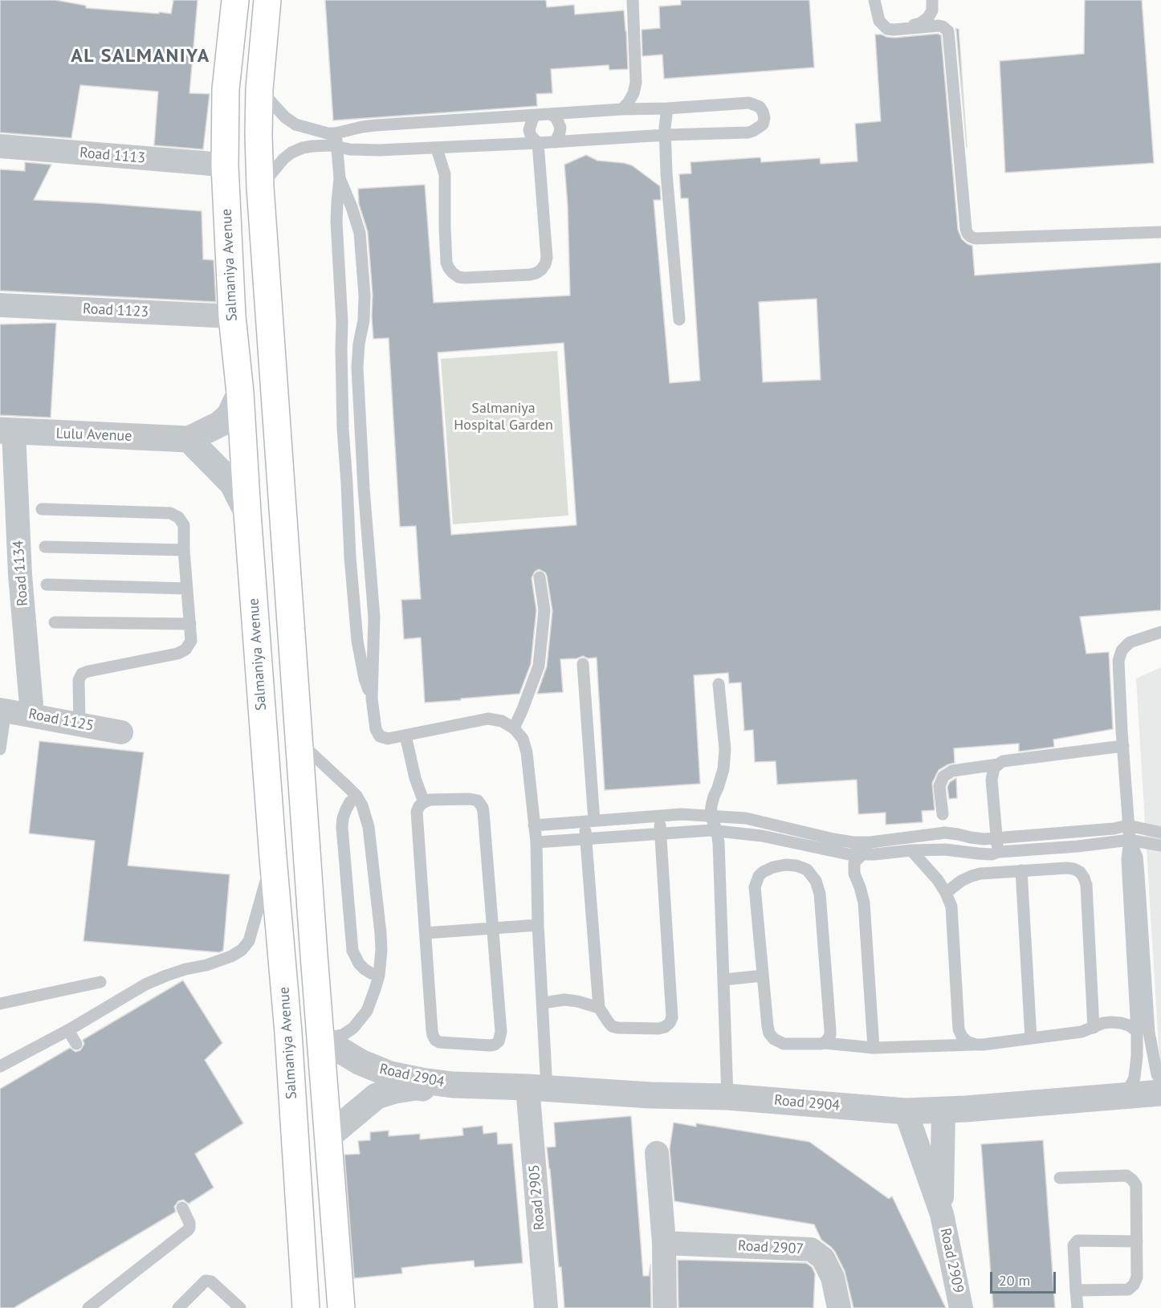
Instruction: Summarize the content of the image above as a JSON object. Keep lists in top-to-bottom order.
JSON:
{
  "streets": {
    "main road": ["Salmaniya Avenue"],
    "street": [
      "Road 1113",
      "Road 1123",
      "Lulu Avenue",
      "Road 1134",
      "Road 1125",
      "Road 2904",
      "Road 2905",
      "Road 2907",
      "Road 2909"
    ]
  },
  "crossings": [
    ["Road 1113", "Salmaniya Avenue"],
    ["Salmaniya Avenue", "Road 1123"],
    ["Salmaniya Avenue", "Lulu Avenue"],
    ["Lulu Avenue", "Road 1134"],
    ["Road 1134", "Road 1125"],
    ["Road 2904", "Road 2905"]
  ],
  "districts": ["AL SALMANIYA"],
  "parks": ["Salmaniya Hospital Garden"],
  "scale_bar": "20 m"
}
